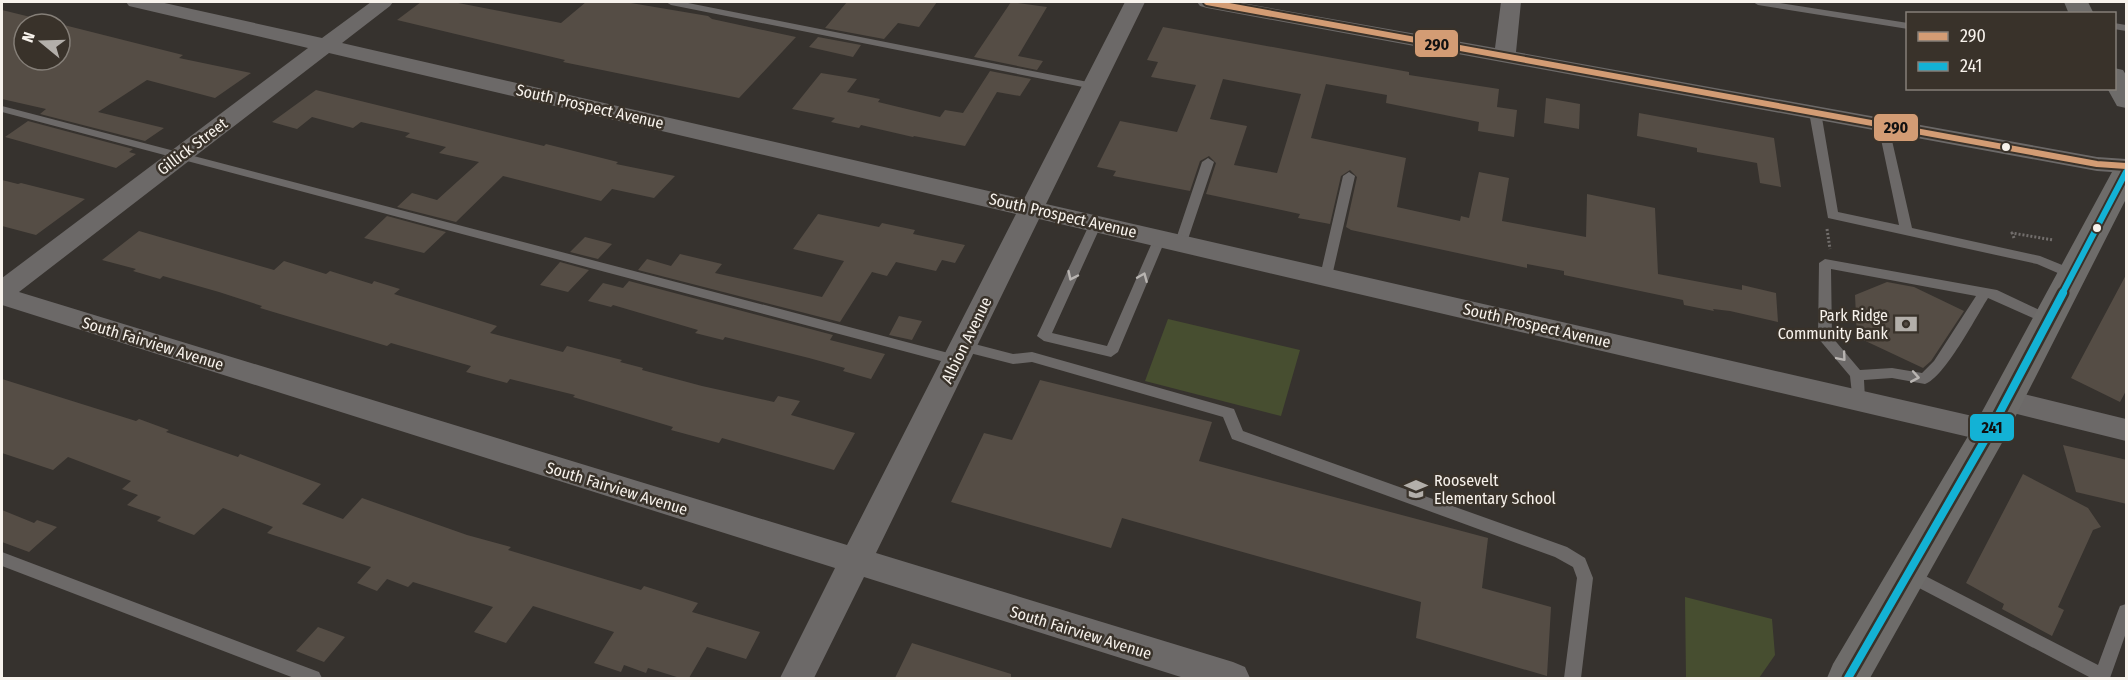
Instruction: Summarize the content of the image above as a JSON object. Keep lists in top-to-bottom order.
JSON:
{
  "streets": {
    "street": [
      "South Prospect Avenue",
      "Gillick Street",
      "Albion Avenue",
      "South Fairview Avenue"
    ]
  },
  "crossings": [
    ["South Prospect Avenue", "Gillick Street"],
    ["South Prospect Avenue", "Albion Avenue"],
    ["Albion Avenue", "South Fairview Avenue"]
  ],
  "places": {
    "bank": ["Park Ridge Community Bank"],
    "school or university": ["Roosevelt Elementary School"]
  },
  "lines": ["transit line 290", "transit line 241"],
  "legend": ["290", "241"],
  "north": "left"
}
